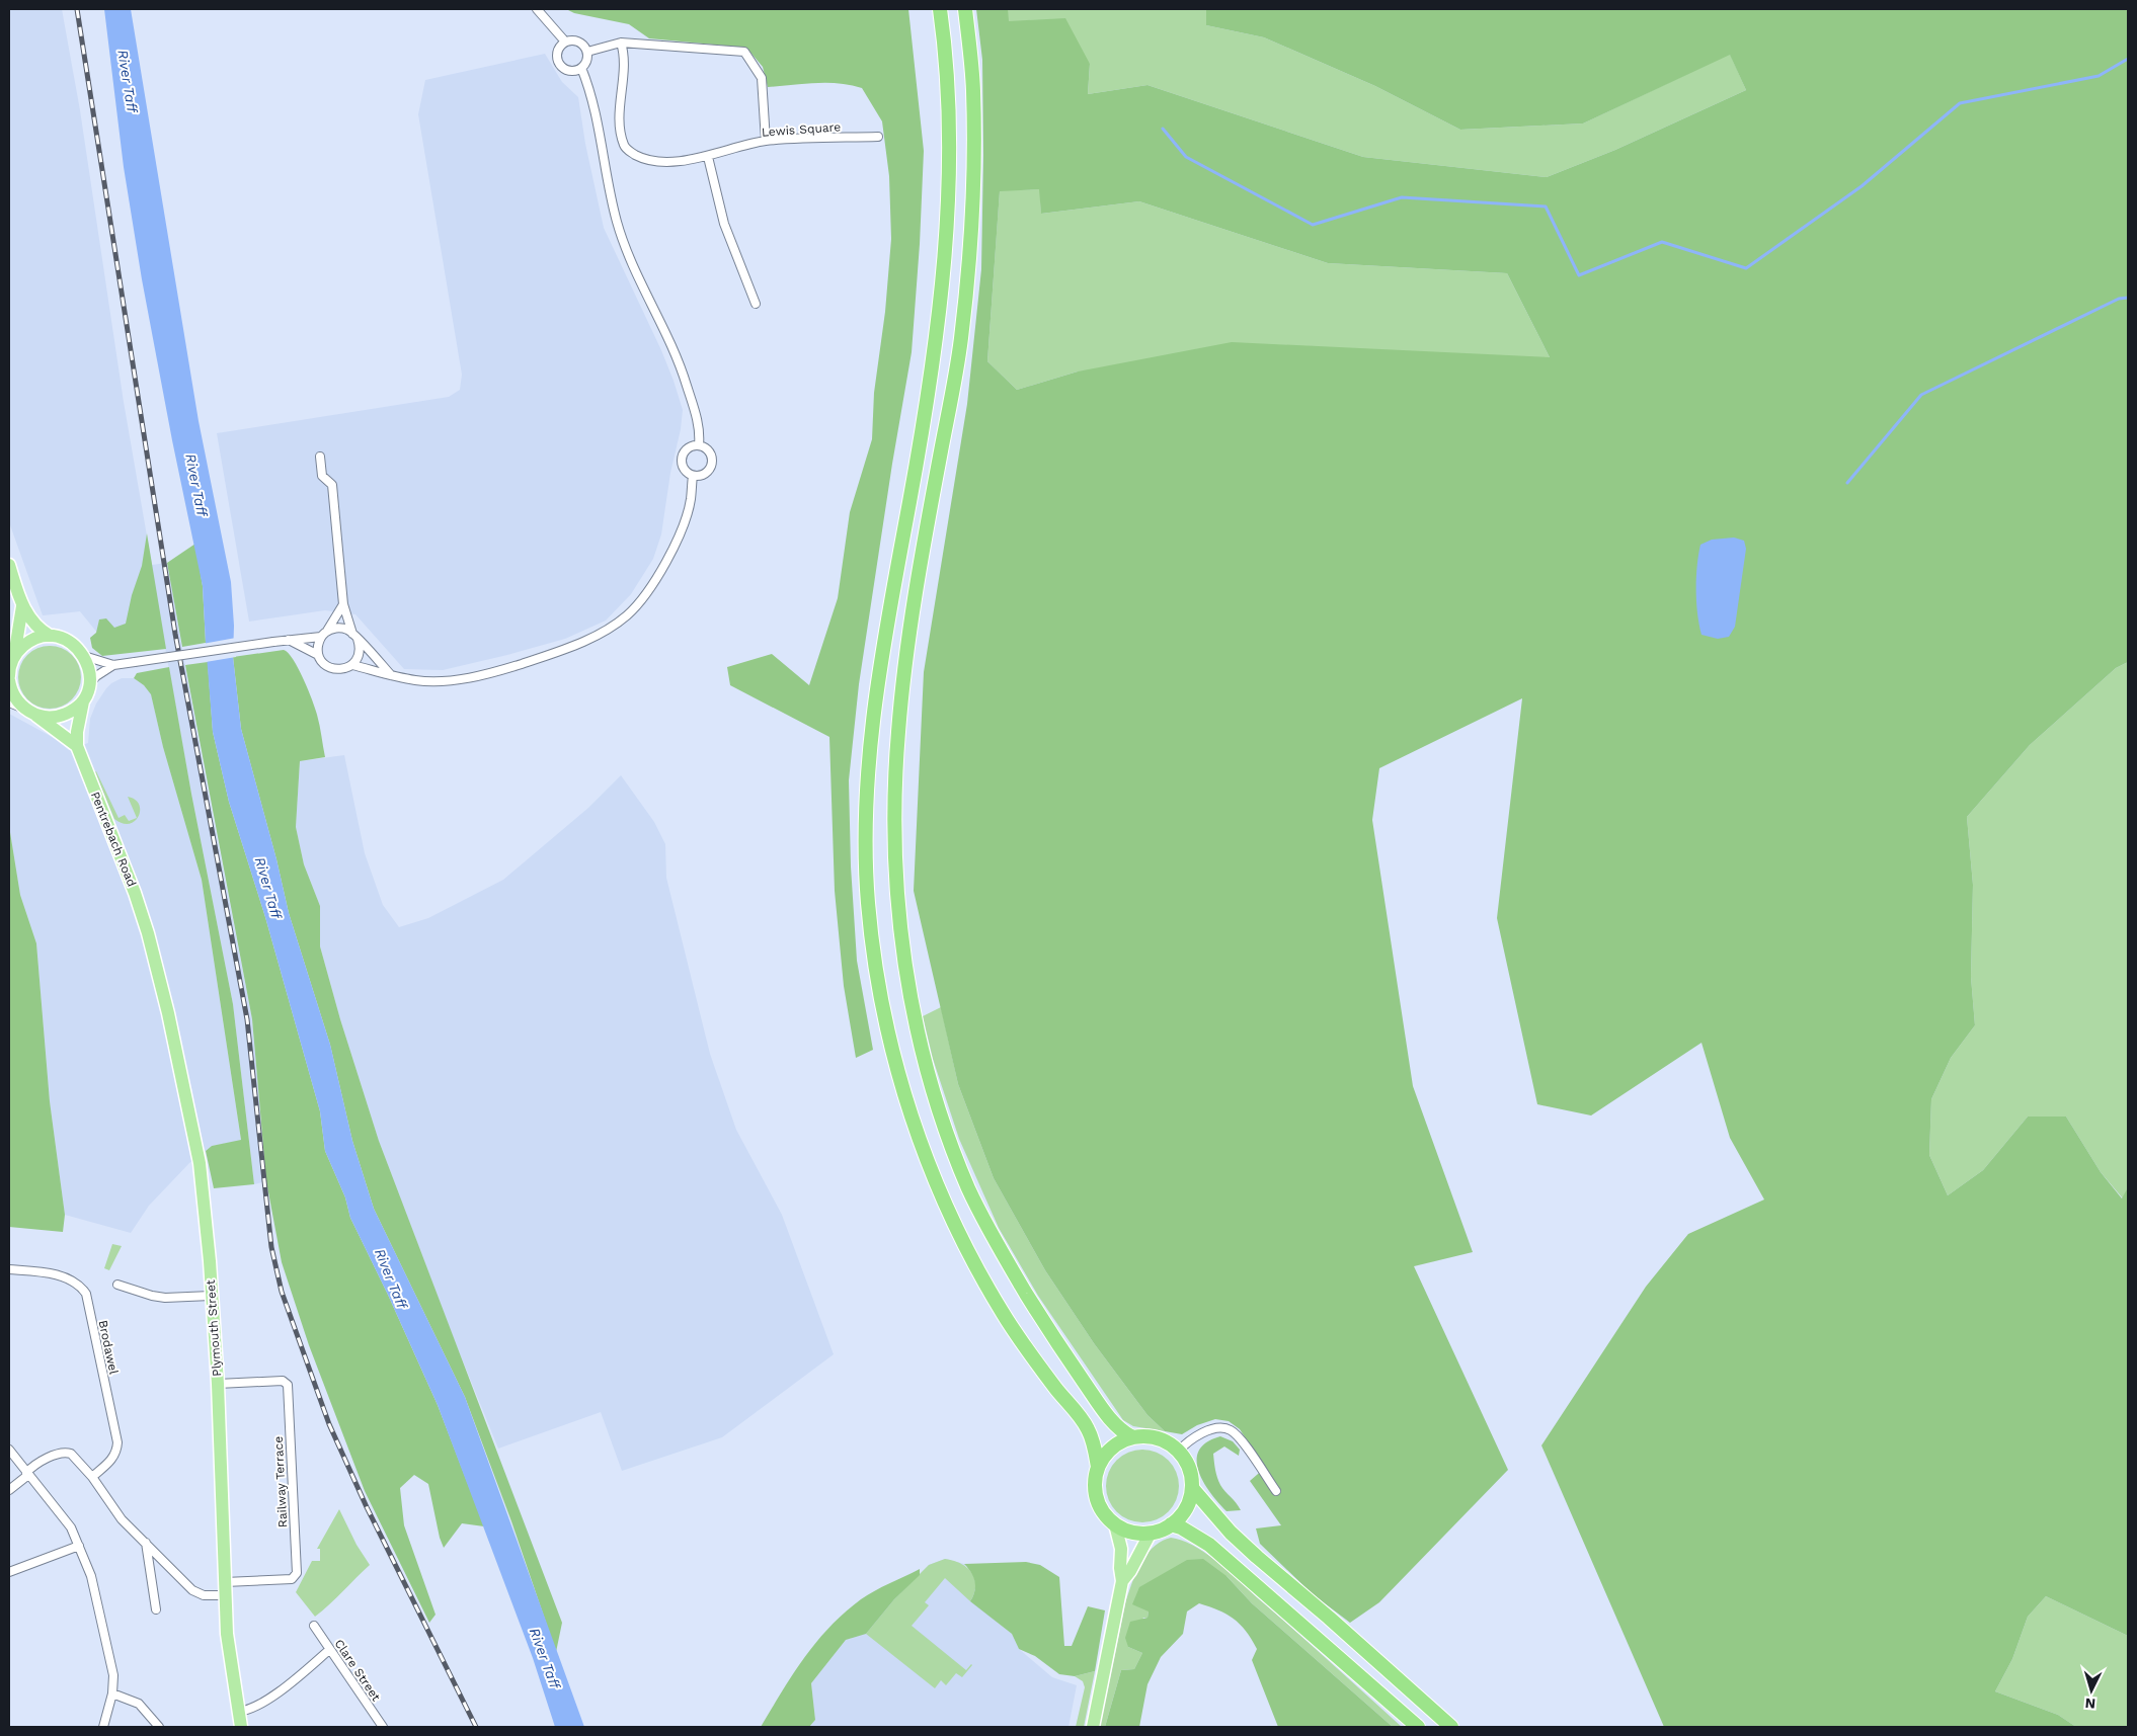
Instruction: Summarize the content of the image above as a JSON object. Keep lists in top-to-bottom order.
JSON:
{
  "streets": {
    "main road": ["Pentrebach Road", "Plymouth Street"],
    "street": [
      "Lewis Square",
      "Brodawel",
      "Railway Terrace",
      "Clare Street"
    ]
  },
  "crossings": [
    ["Pentrebach Road", "Plymouth Street"],
    ["Plymouth Street", "Railway Terrace"],
    ["Brodawel", "Railway Terrace"]
  ],
  "water": ["River Taff"],
  "north": "bottom"
}
